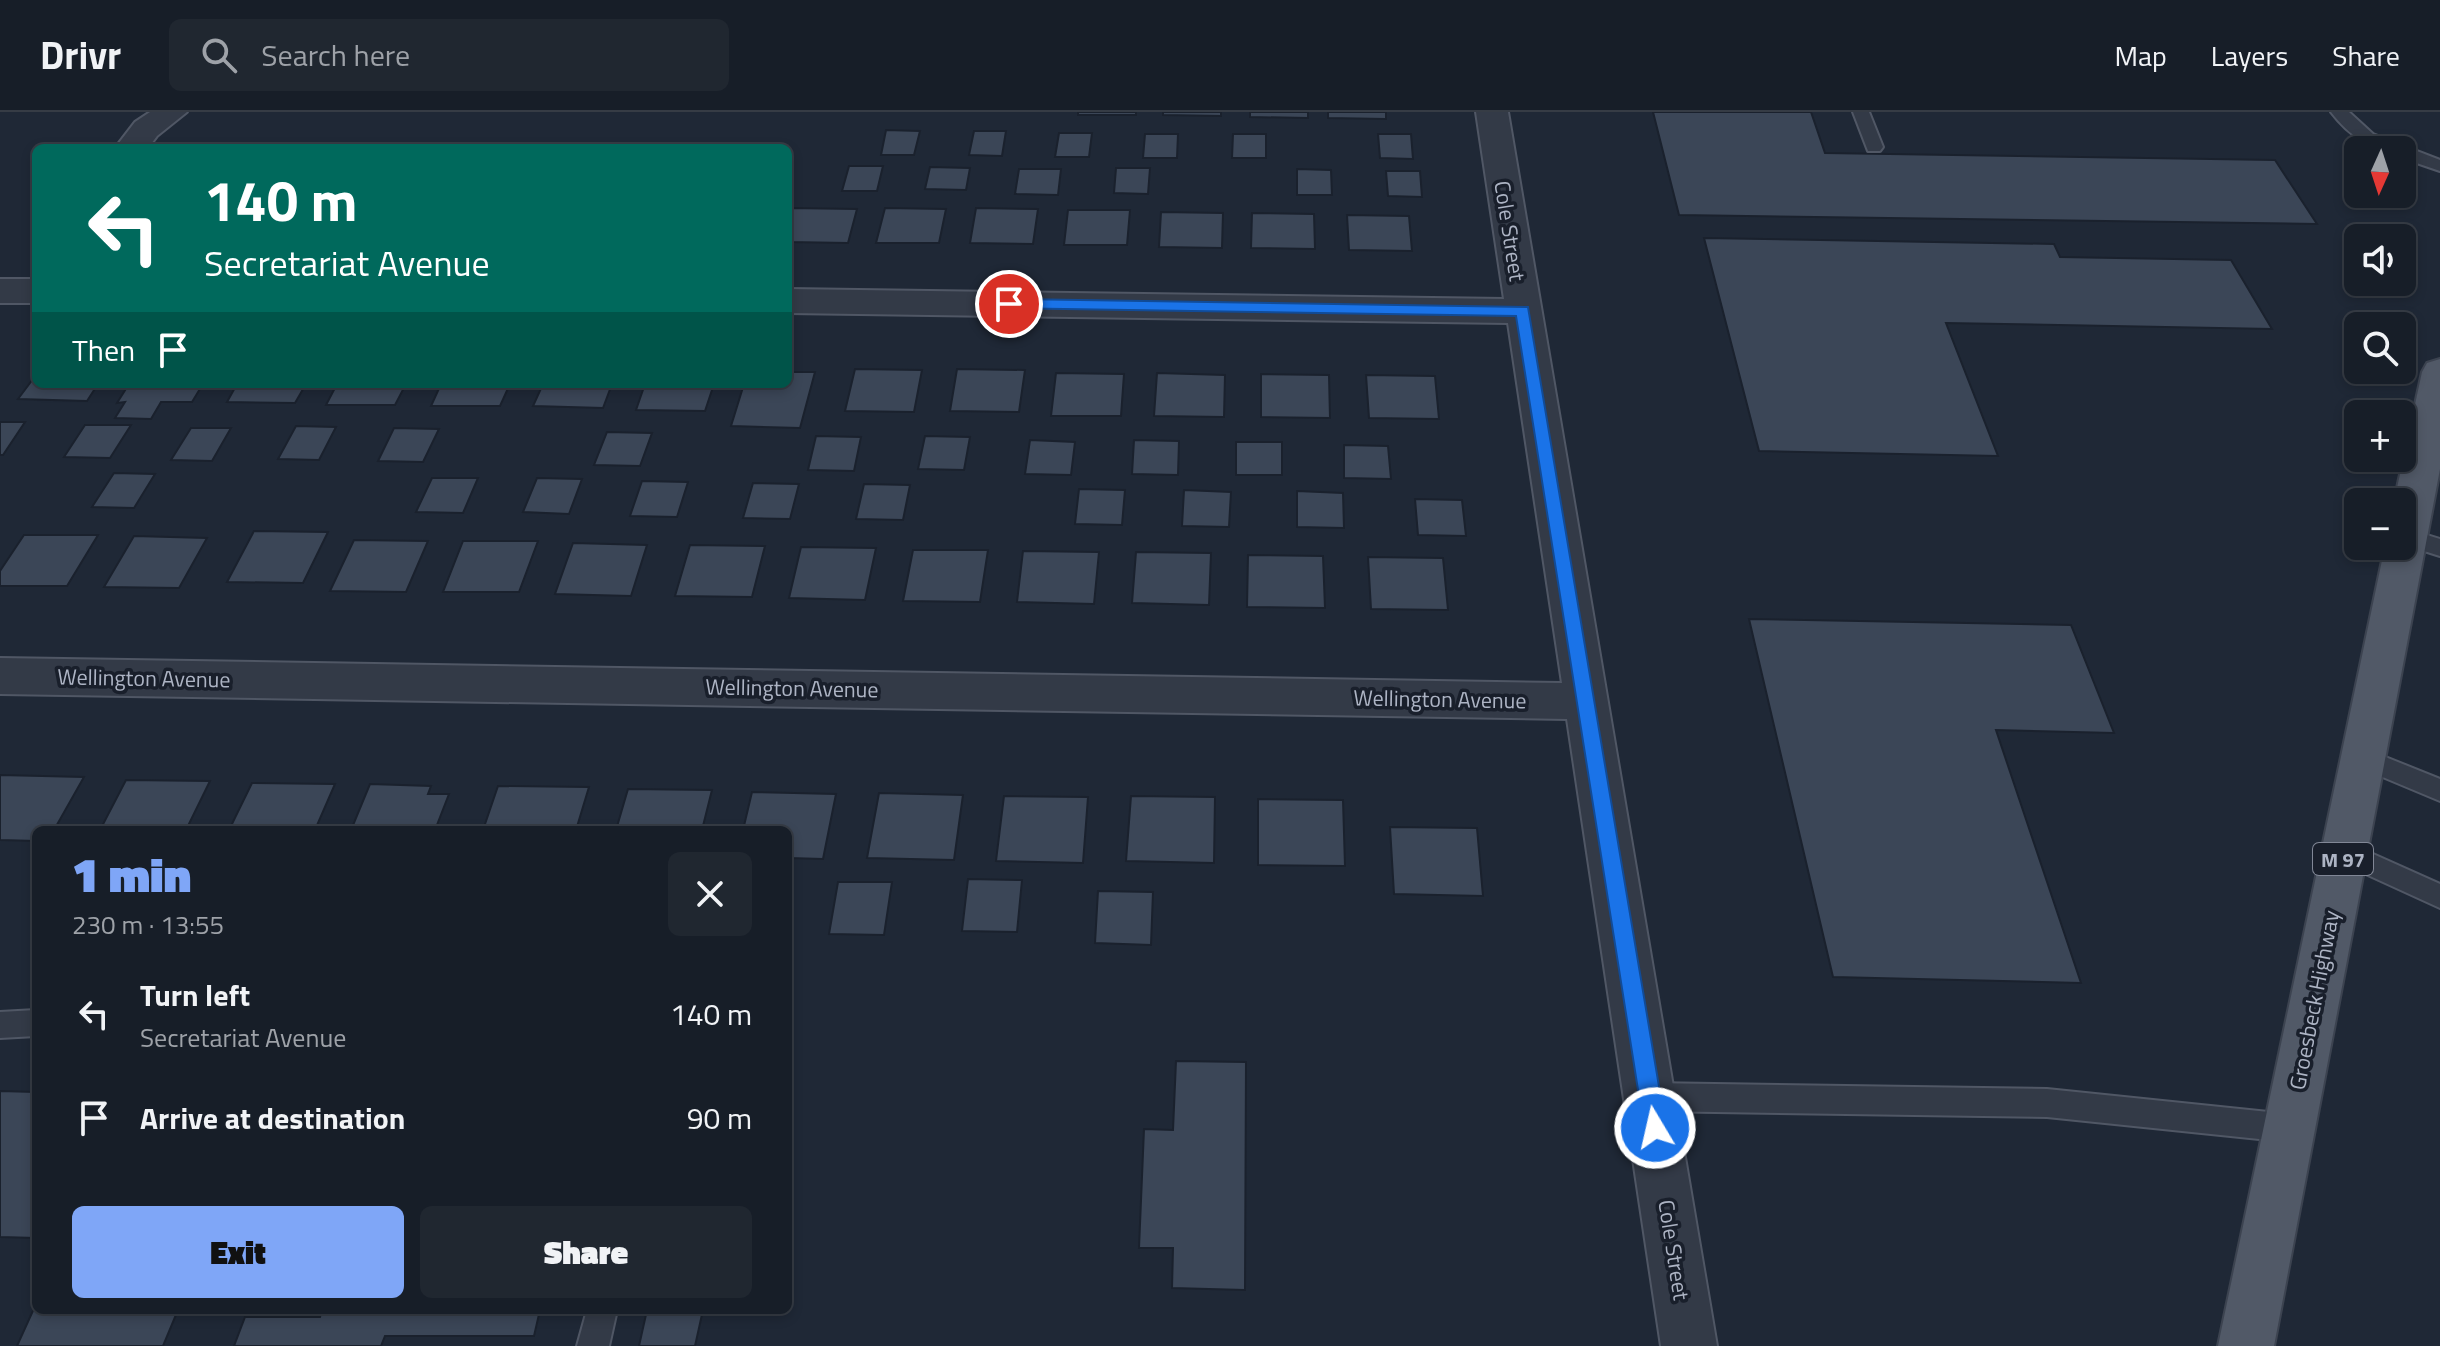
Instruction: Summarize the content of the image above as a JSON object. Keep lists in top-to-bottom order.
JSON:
{
  "streets": {
    "main road": ["M 97", "Groesbeck Highway"],
    "street": ["Cole Street", "Wellington Avenue"]
  },
  "crossings": [
    ["Cole Street", "Wellington Avenue"]
  ],
  "north": "bottom",
  "page": {
    "header": "Drivr",
    "search": "Search here",
    "nav": ["Map", "Layers", "Share"],
    "map_buttons": ["+", "−"],
    "turn": ["140 m", "Secretariat Avenue"],
    "then": "Then",
    "heading": ["1 min", "230 m · 13:55"],
    "list": [
      {
        "name": "Turn left",
        "note": "Secretariat Avenue",
        "value": "140 m"
      },
      {
        "name": "Arrive at destination",
        "value": "90 m"
      }
    ],
    "buttons": ["Exit", "Share"]
  }
}
